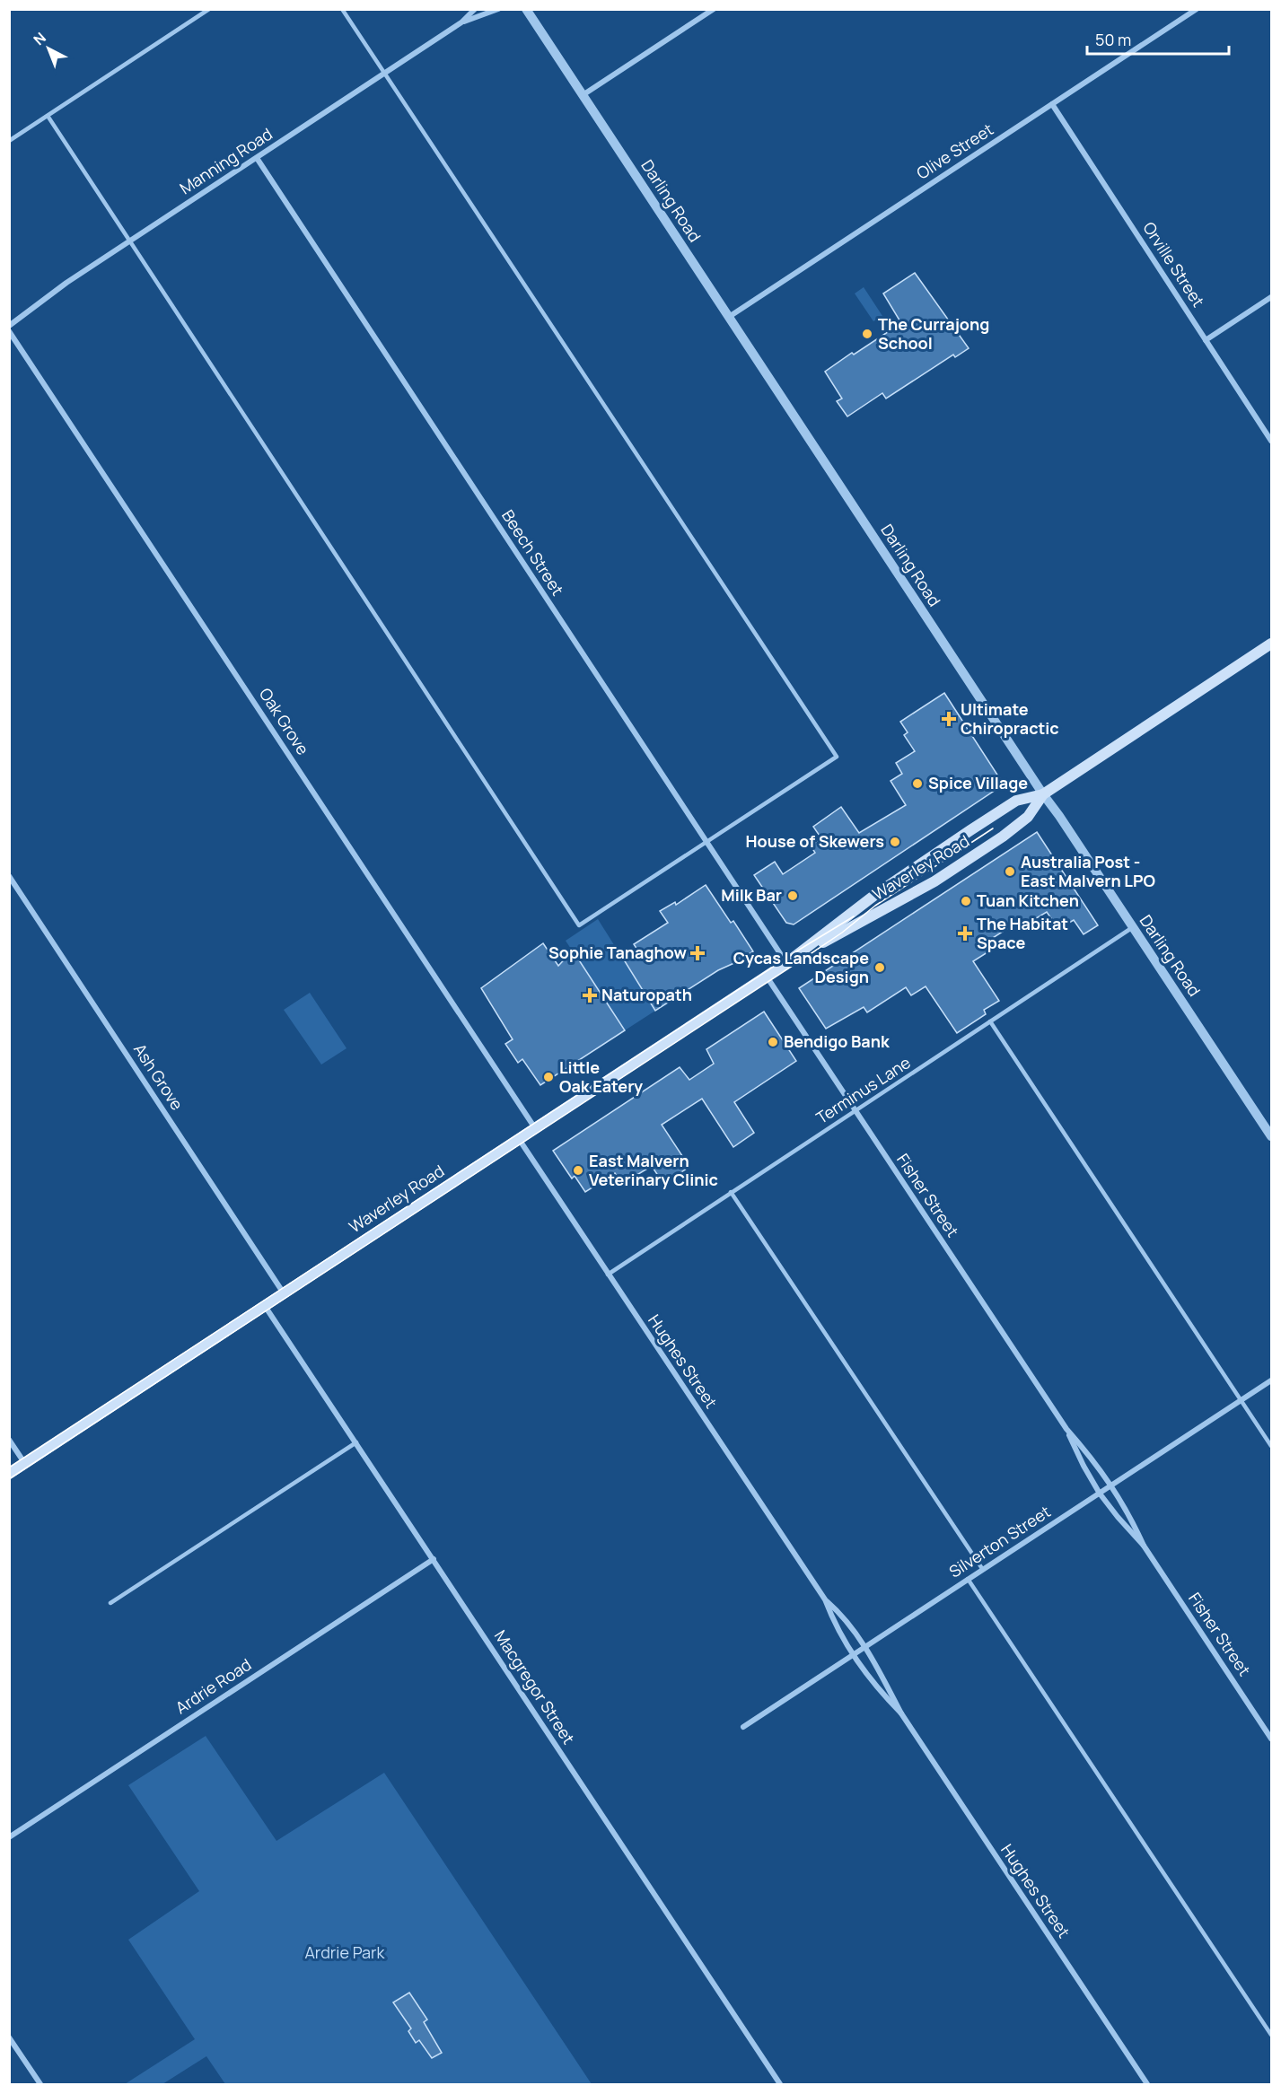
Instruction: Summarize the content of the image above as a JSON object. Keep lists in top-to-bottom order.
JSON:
{
  "streets": {
    "main road": ["Waverley Road"],
    "street": [
      "Olive Street",
      "Manning Road",
      "Darling Road",
      "Orville Street",
      "Beech Street",
      "Oak Grove",
      "Ash Grove",
      "Fisher Street",
      "Hughes Street",
      "Silverton Street",
      "Ardrie Road",
      "Macgregor Street"
    ],
    "lane": ["Terminus Lane"]
  },
  "crossings": [
    ["Olive Street", "Darling Road"],
    ["Olive Street", "Orville Street"],
    ["Manning Road", "Beech Street"],
    ["Darling Road", "Waverley Road"],
    ["Darling Road", "Terminus Lane"],
    ["Beech Street", "Waverley Road"],
    ["Oak Grove", "Waverley Road"],
    ["Waverley Road", "Ash Grove"],
    ["Waverley Road", "Fisher Street"],
    ["Waverley Road", "Hughes Street"],
    ["Waverley Road", "Macgregor Street"],
    ["Terminus Lane", "Fisher Street"],
    ["Terminus Lane", "Hughes Street"],
    ["Fisher Street", "Silverton Street"],
    ["Hughes Street", "Silverton Street"],
    ["Ardrie Road", "Macgregor Street"]
  ],
  "parks": ["Ardrie Park"],
  "places": {
    "other": [
      "The Currajong School",
      "Spice Village",
      "House of Skewers",
      "Australia Post - East Malvern LPO",
      "Milk Bar",
      "Tuan Kitchen",
      "Cycas Landscape Design",
      "Bendigo Bank",
      "Little Oak Eatery",
      "East Malvern Veterinary Clinic"
    ],
    "health": [
      "Ultimate Chiropractic",
      "The Habitat Space",
      "Sophie Tanaghow",
      "Naturopath"
    ]
  },
  "scale_bar": "50 m",
  "north": "top left"
}
